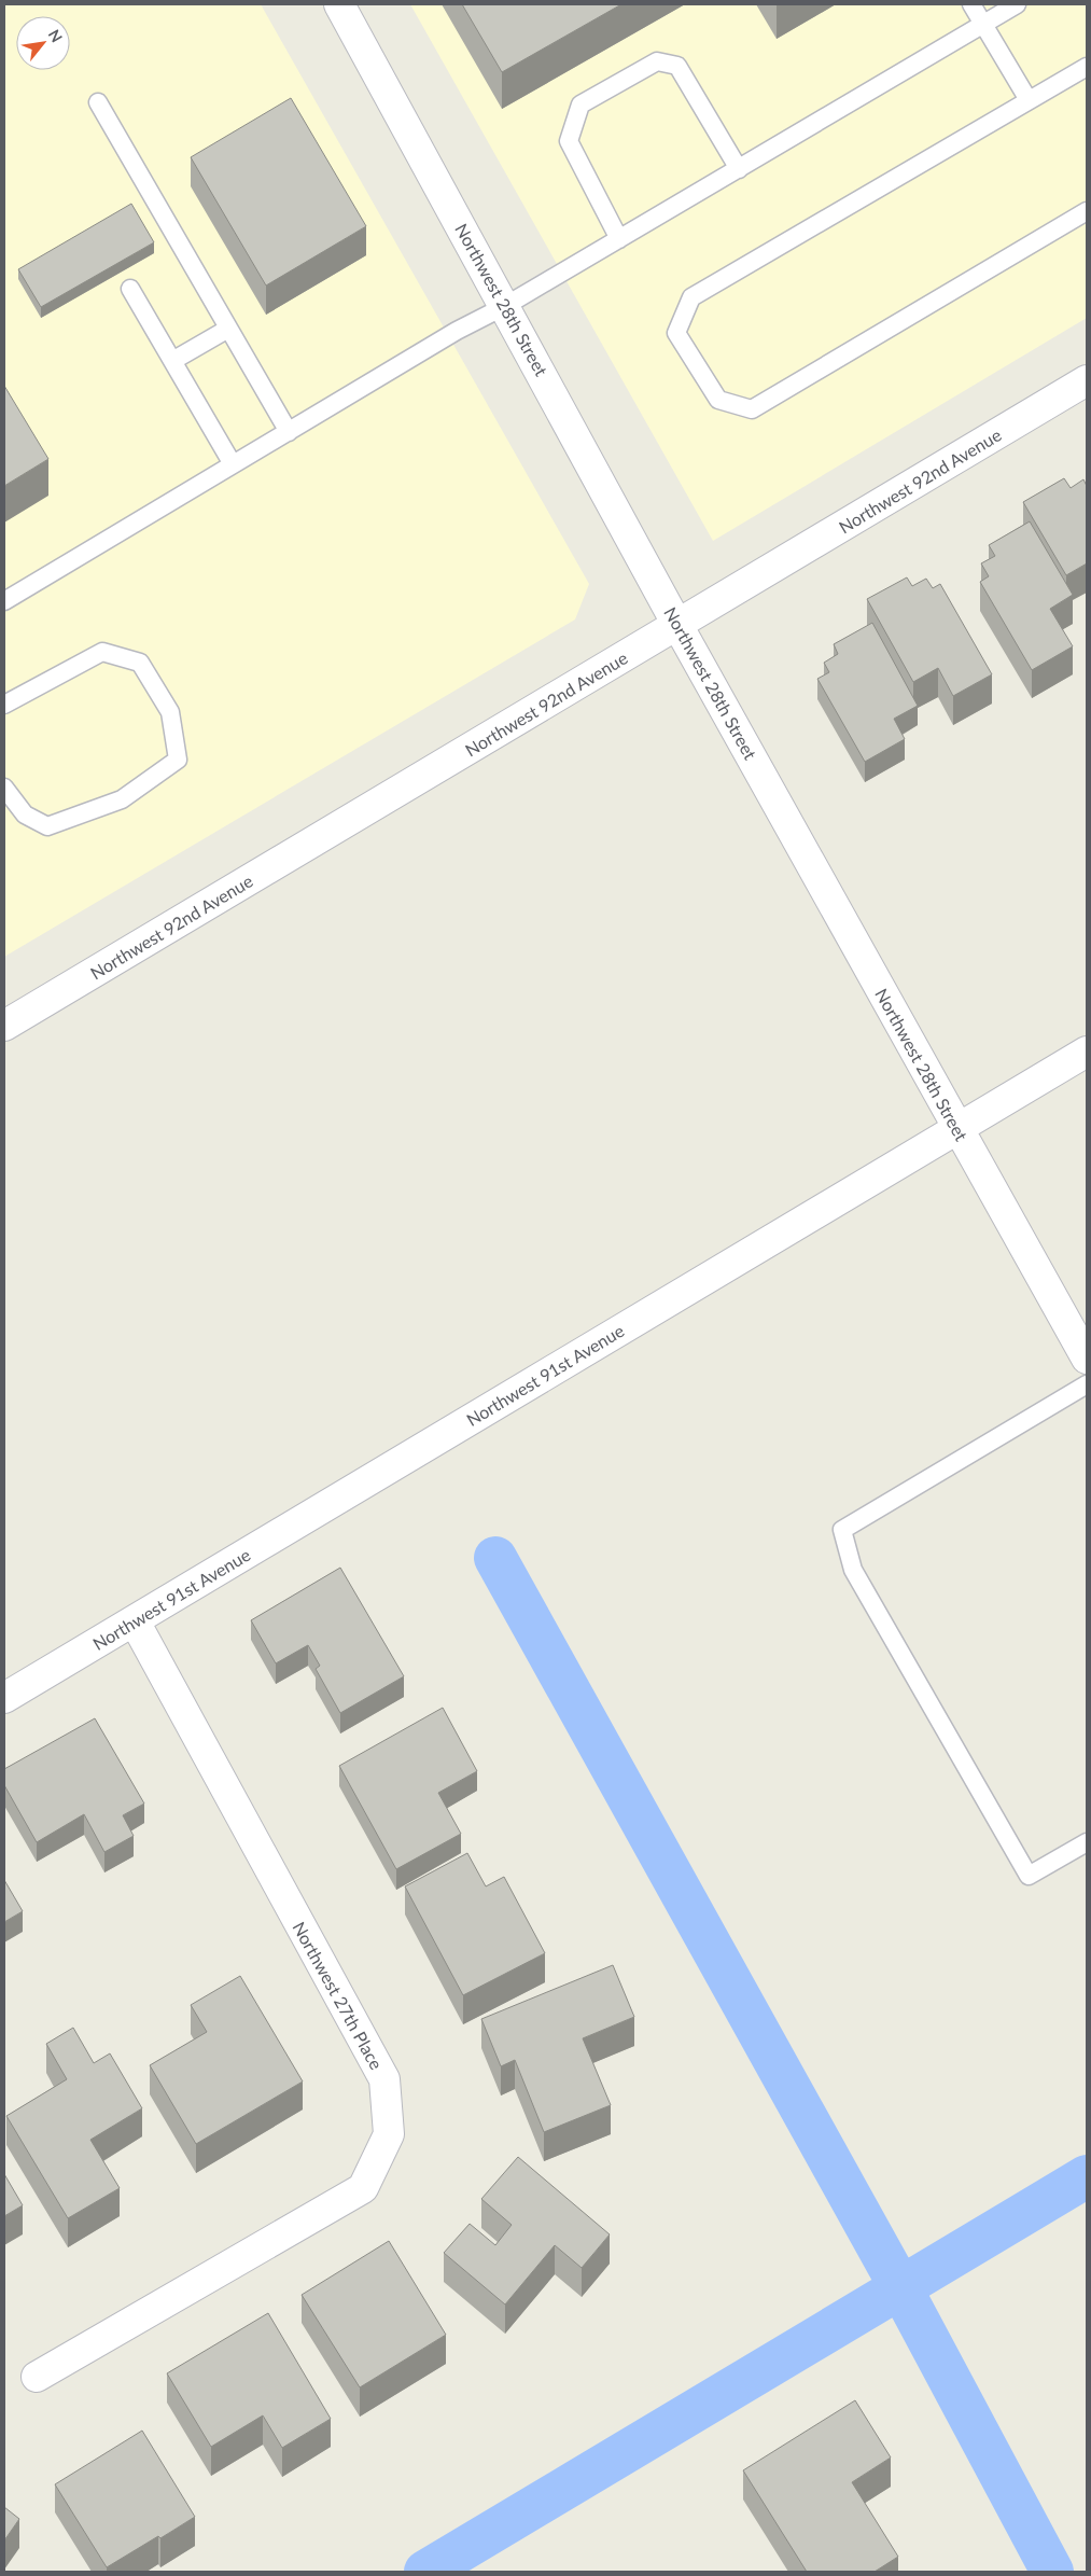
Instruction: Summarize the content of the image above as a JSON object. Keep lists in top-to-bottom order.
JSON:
{
  "streets": {
    "street": [
      "Northwest 28th Street",
      "Northwest 92nd Avenue",
      "Northwest 91st Avenue",
      "Northwest 27th Place"
    ]
  },
  "crossings": [
    ["Northwest 28th Street", "Northwest 92nd Avenue"],
    ["Northwest 28th Street", "Northwest 91st Avenue"],
    ["Northwest 91st Avenue", "Northwest 27th Place"]
  ],
  "north": "top right"
}
